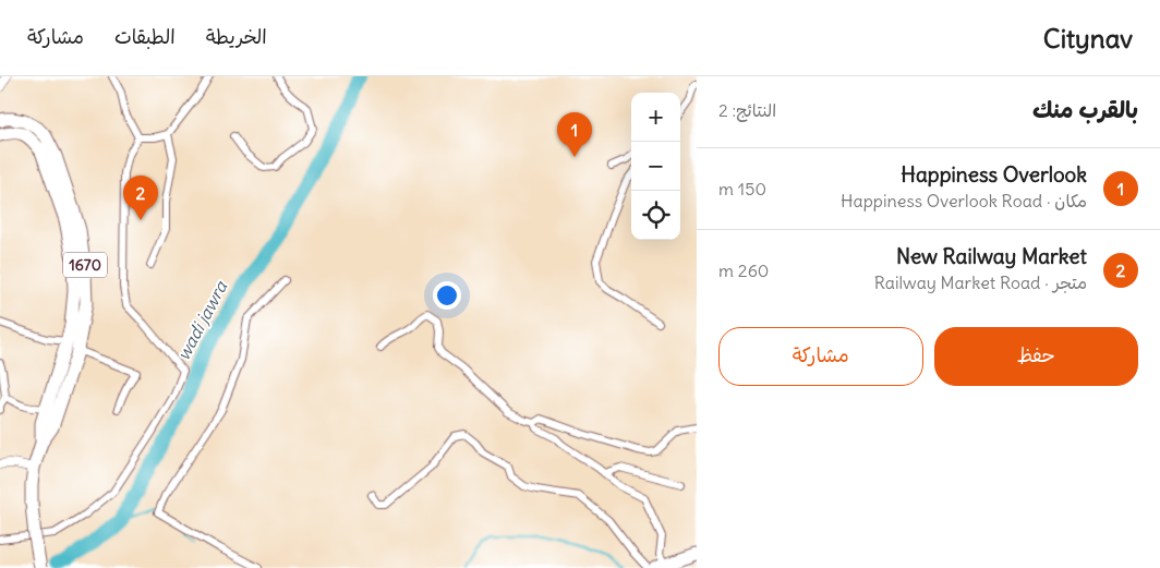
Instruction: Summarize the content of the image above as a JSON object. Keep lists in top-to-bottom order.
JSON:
{
  "streets": {
    "highway": ["1670"]
  },
  "water": ["wadi jawra"],
  "page": {
    "header": "Citynav",
    "nav": ["الخريطة", "الطبقات", "مشاركة"],
    "heading": ["بالقرب منك", "النتائج: 2"],
    "map_buttons": ["+", "−"],
    "pins": ["1", "2"],
    "list": [
      {
        "mark": "1",
        "name": "Happiness Overlook",
        "note": "مكان · Happiness Overlook Road",
        "value": "150 m"
      },
      {
        "mark": "2",
        "name": "New Railway Market",
        "note": "متجر · Railway Market Road",
        "value": "260 m"
      }
    ],
    "buttons": ["حفظ", "مشاركة"]
  }
}
